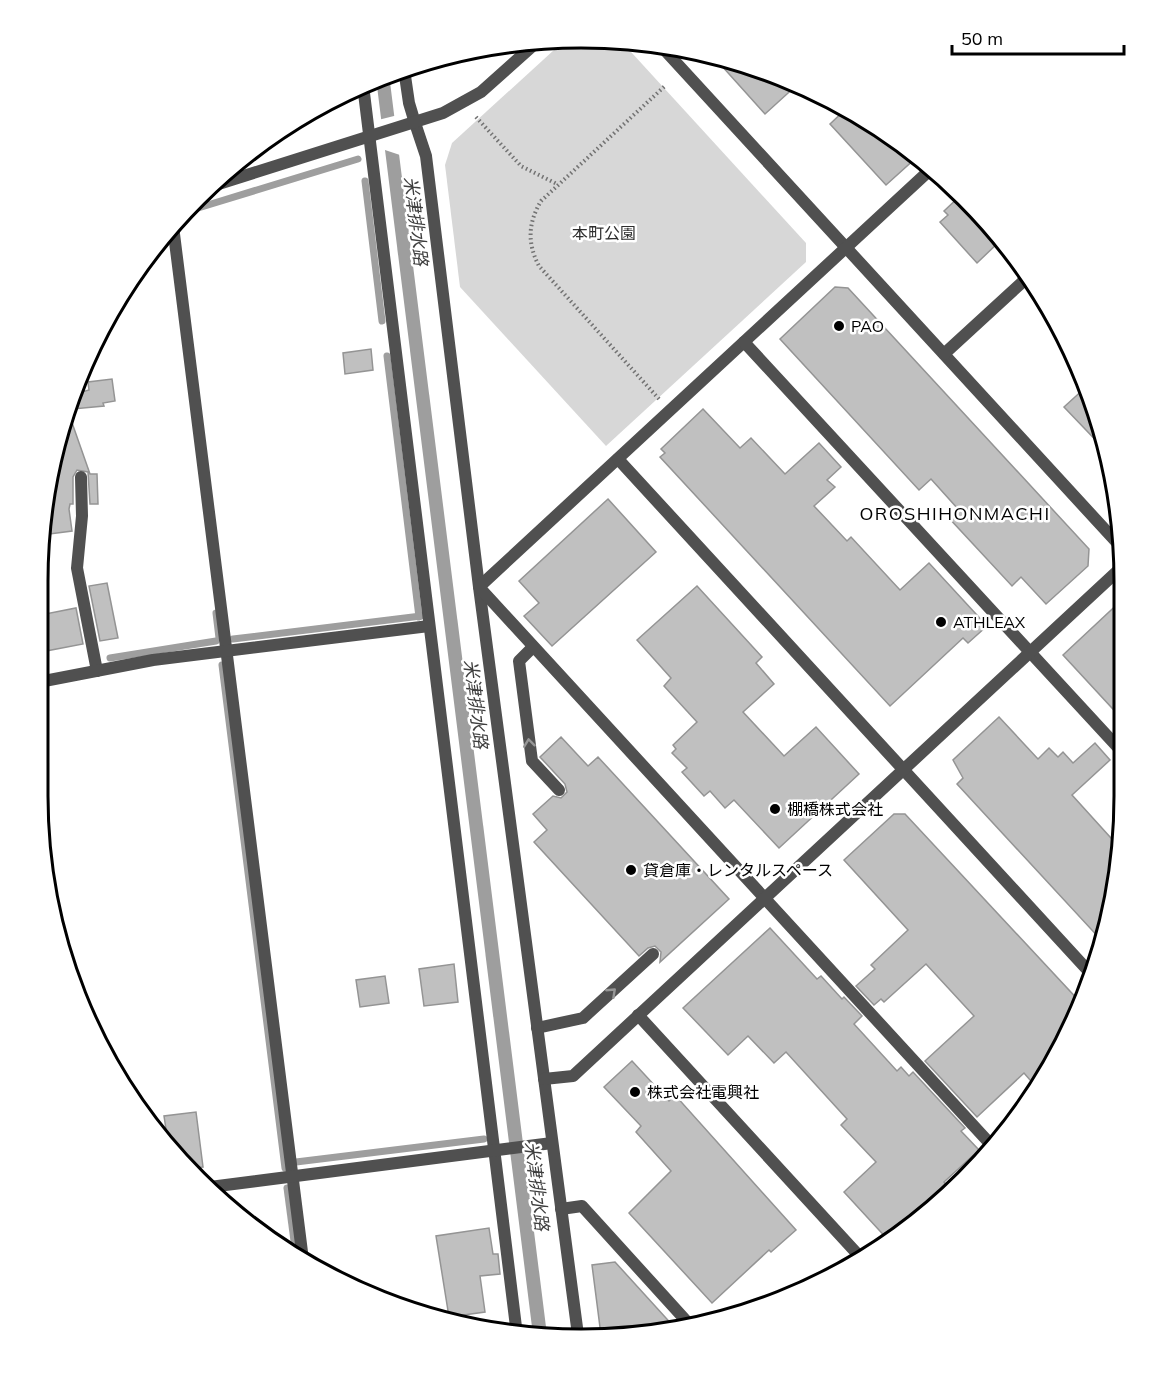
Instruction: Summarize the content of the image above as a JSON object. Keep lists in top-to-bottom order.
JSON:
{
  "districts": ["OROSHIHONMACHI"],
  "water": ["米津排水路"],
  "parks": ["本町公園"],
  "places": [
    "PAO",
    "ATHLEAX",
    "棚橋株式会社",
    "貸倉庫・レンタルスペース",
    "株式会社電興社"
  ],
  "scale_bar": "50 m"
}
